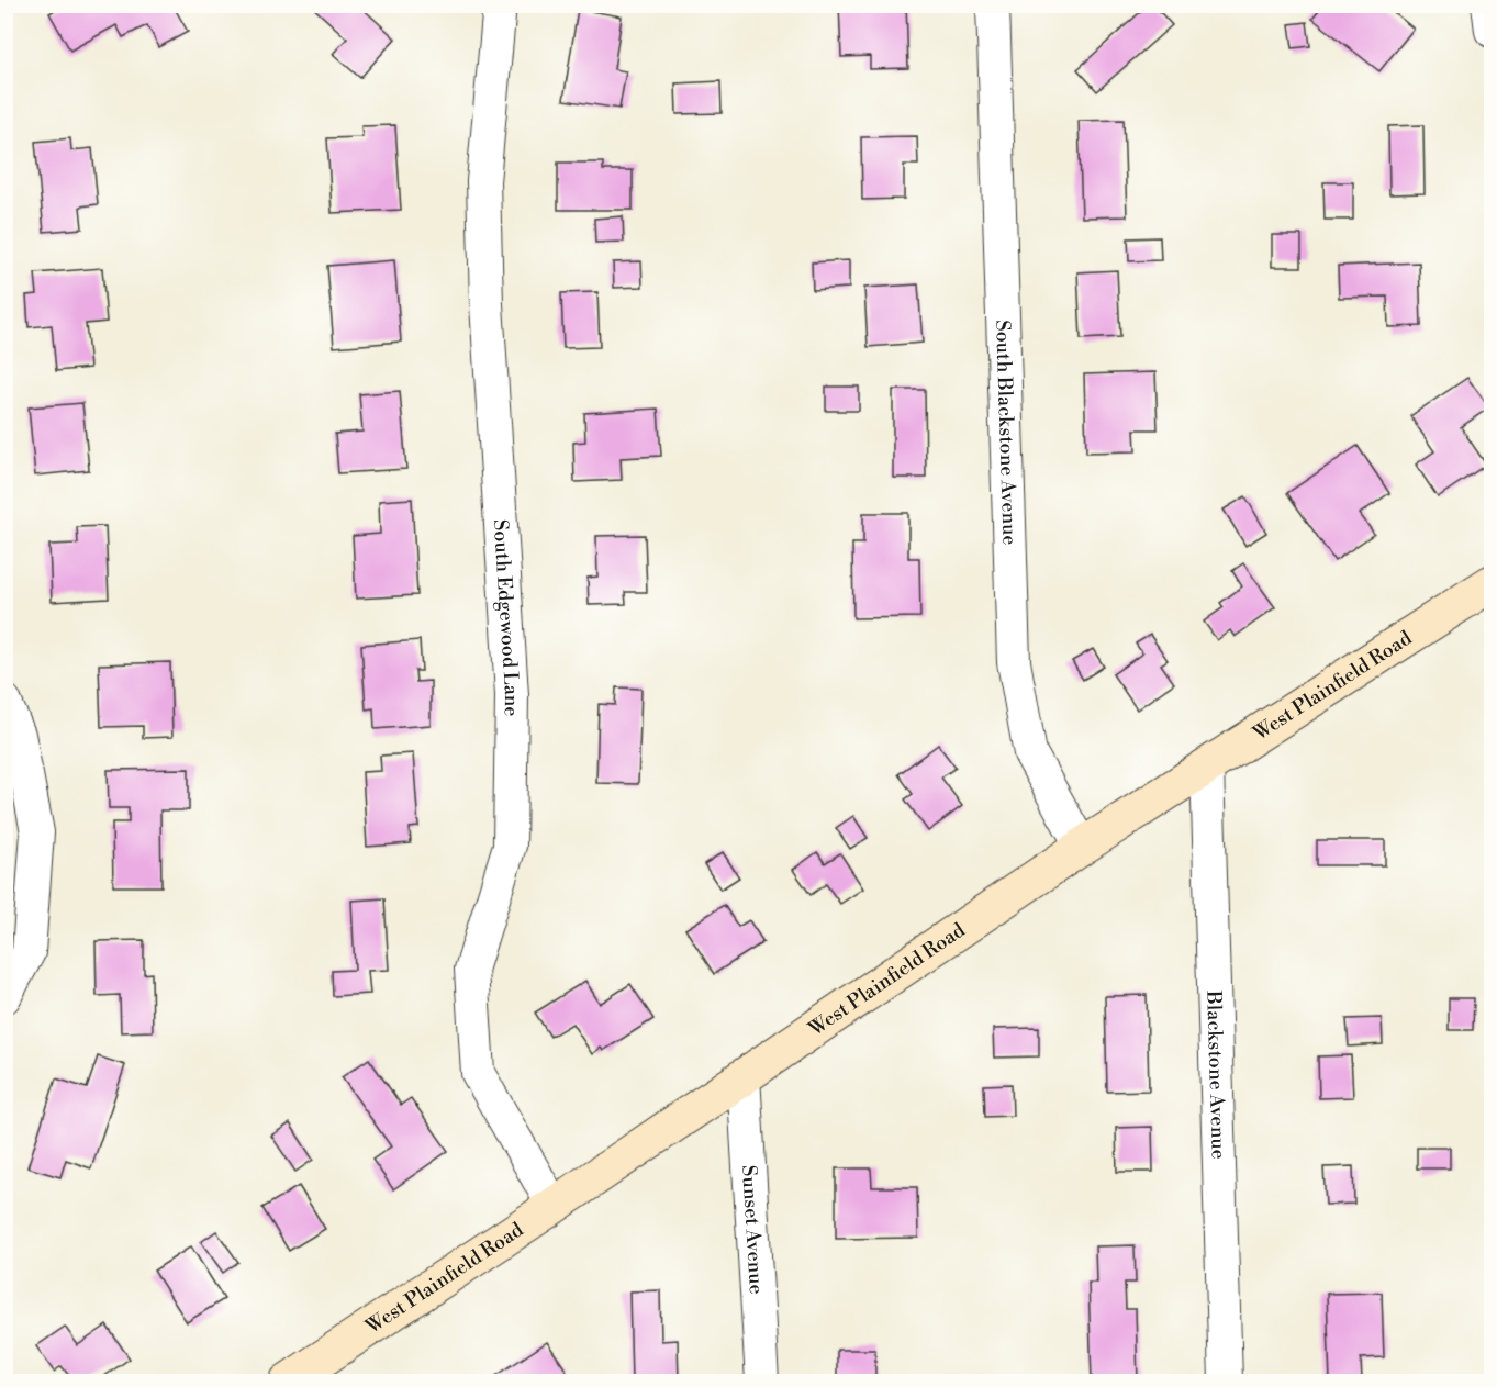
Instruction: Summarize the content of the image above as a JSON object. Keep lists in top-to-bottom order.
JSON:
{
  "streets": {
    "main road": ["West Plainfield Road"],
    "street": [
      "South Blackstone Avenue",
      "South Edgewood Lane",
      "Blackstone Avenue",
      "Sunset Avenue"
    ]
  },
  "crossings": [
    ["South Blackstone Avenue", "West Plainfield Road"],
    ["South Edgewood Lane", "West Plainfield Road"],
    ["West Plainfield Road", "Blackstone Avenue"],
    ["West Plainfield Road", "Sunset Avenue"]
  ]
}
